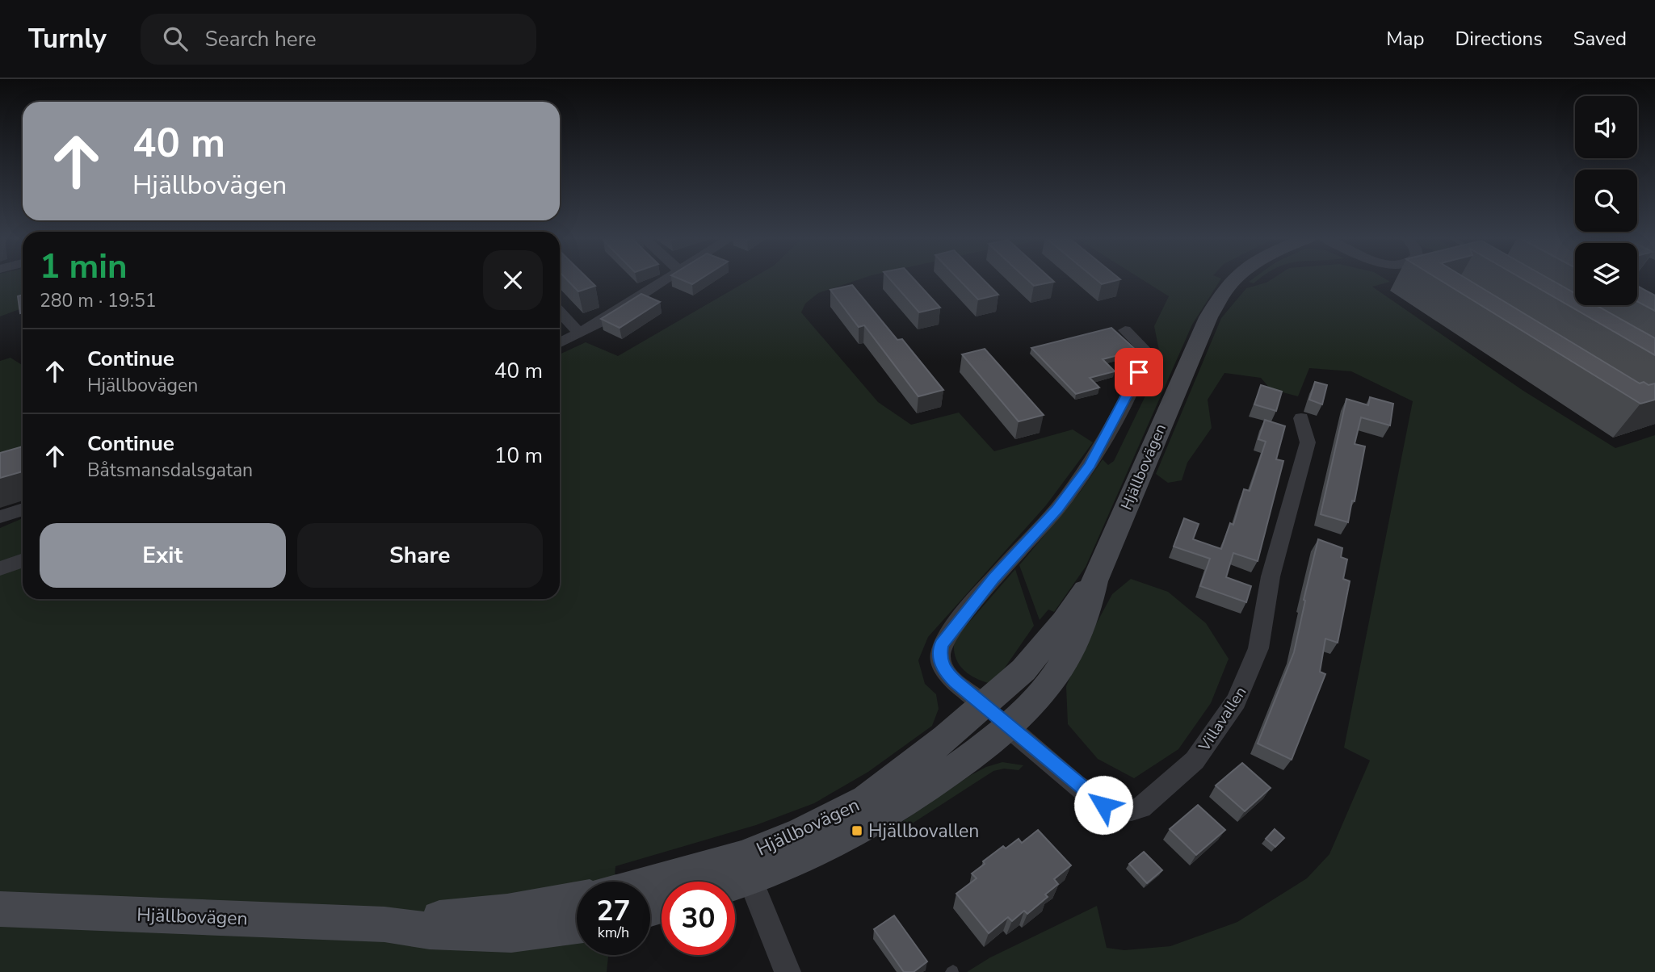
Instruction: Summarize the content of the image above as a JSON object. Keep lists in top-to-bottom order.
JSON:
{
  "streets": {
    "street": ["Hjällbovägen", "Villavallen"]
  },
  "crossings": [
    ["Hjällbovägen", "Villavallen"]
  ],
  "places": {
    "transit": ["Hjällbovallen"]
  },
  "page": {
    "header": "Turnly",
    "search": "Search here",
    "nav": ["Map", "Directions", "Saved"],
    "turn": ["40 m", "Hjällbovägen"],
    "heading": ["1 min", "280 m · 19:51"],
    "list": [
      {
        "name": "Continue",
        "note": "Hjällbovägen",
        "value": "40 m"
      },
      {
        "name": "Continue",
        "note": "Båtsmansdalsgatan",
        "value": "10 m"
      }
    ],
    "buttons": ["Exit", "Share"],
    "speed": "27 km/h",
    "limit": "30"
  }
}
